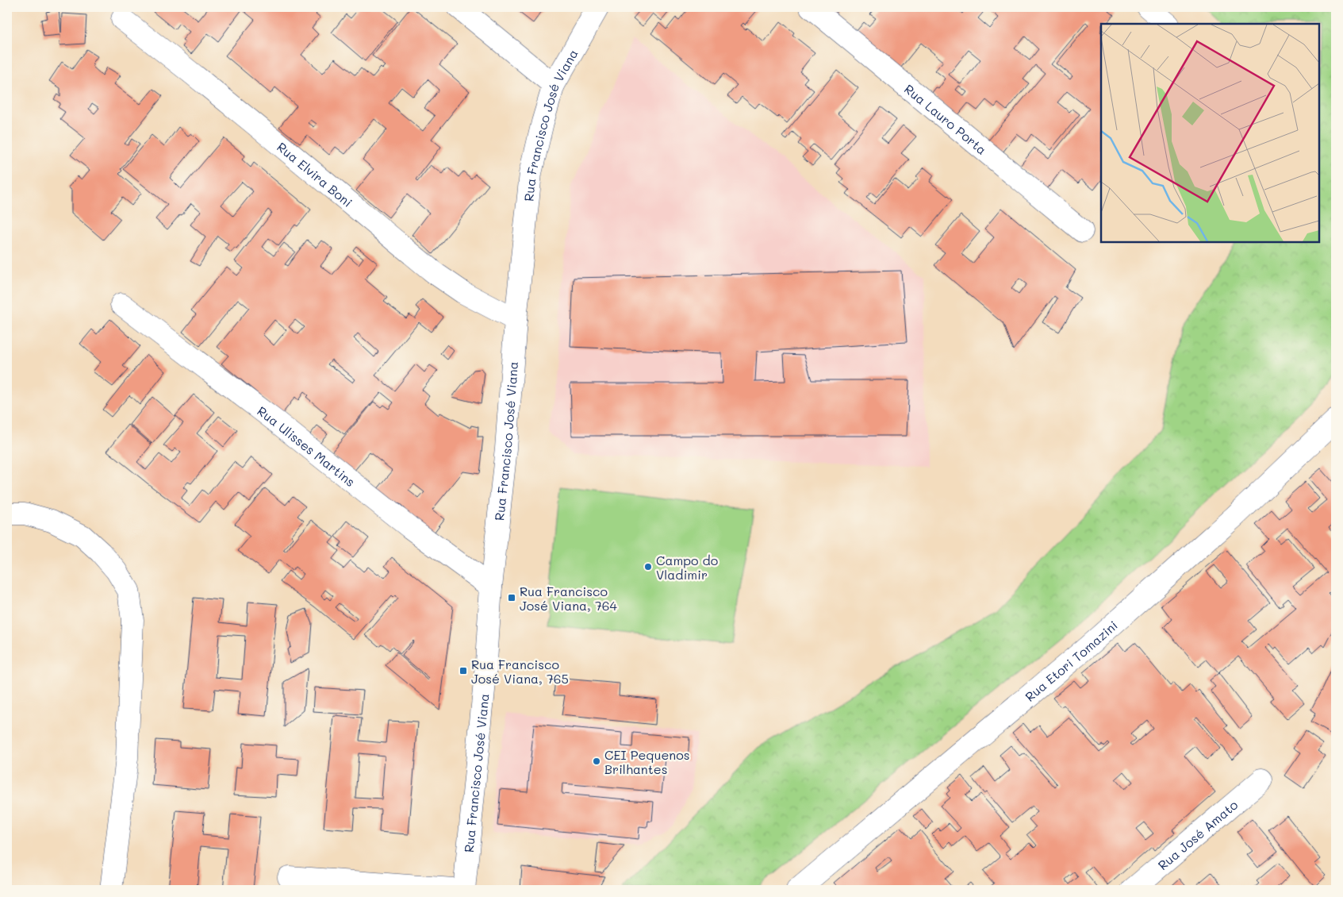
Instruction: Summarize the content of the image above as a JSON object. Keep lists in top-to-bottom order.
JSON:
{
  "streets": {
    "street": [
      "Rua Lauro Porta",
      "Rua Francisco José Viana",
      "Rua Elvira Boni",
      "Rua Ulisses Martins",
      "Rua Etori Tomazini",
      "Rua José Amato"
    ]
  },
  "crossings": [
    ["Rua Francisco José Viana", "Rua Elvira Boni"],
    ["Rua Francisco José Viana", "Rua Ulisses Martins"]
  ],
  "places": {
    "other": ["Campo do Vladimir", "CEI Pequenos Brilhantes"],
    "transit": ["Rua Francisco José Viana, 764", "Rua Francisco José Viana, 765"]
  }
}
